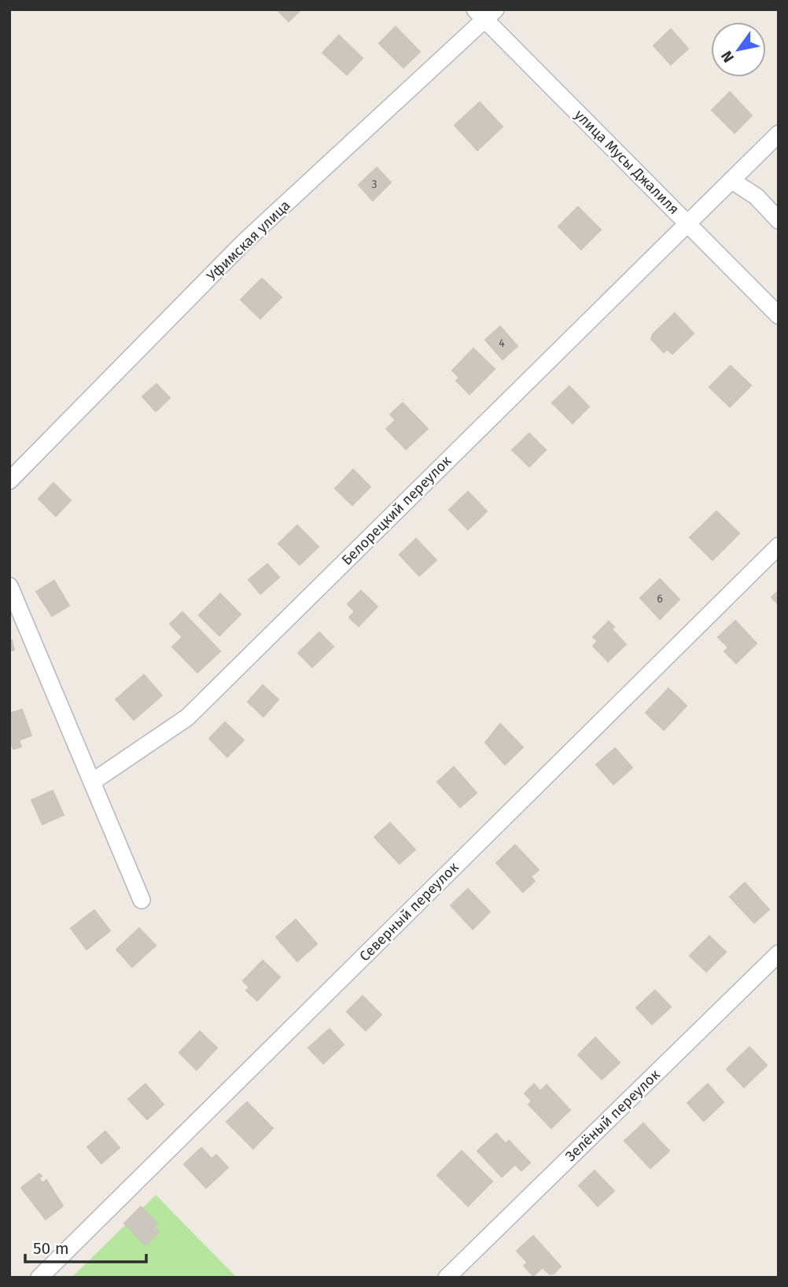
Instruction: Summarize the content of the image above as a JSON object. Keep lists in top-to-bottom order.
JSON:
{
  "streets": {
    "street": [
      "улица Мусы Джалиля",
      "Уфимская улица",
      "Белорецкий переулок",
      "Северный переулок",
      "Зелёный переулок"
    ]
  },
  "crossings": [
    ["улица Мусы Джалиля", "Уфимская улица"],
    ["улица Мусы Джалиля", "Белорецкий переулок"]
  ],
  "house_numbers": ["3", "4", "6"],
  "scale_bar": "50 m",
  "north": "bottom left"
}
